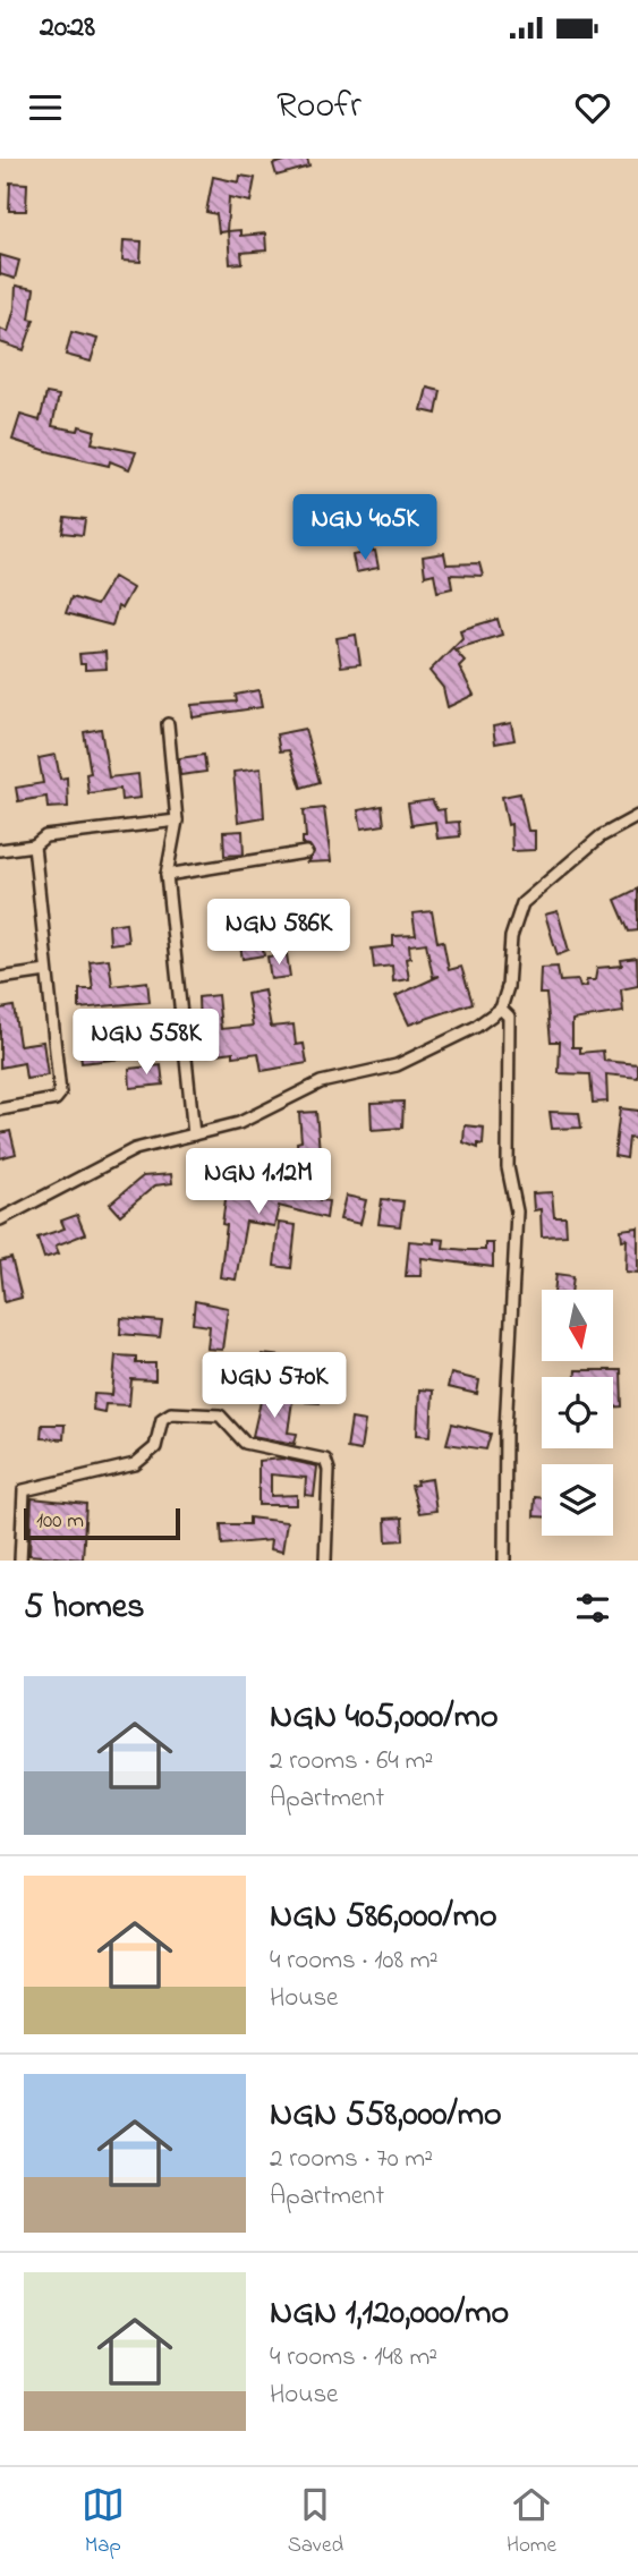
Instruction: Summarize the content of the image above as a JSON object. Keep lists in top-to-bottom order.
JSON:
{
  "scale_bar": "100 m",
  "north": "bottom",
  "page": {
    "status": "20:28",
    "header": "Roofr",
    "price": [
      "NGN 405K",
      "NGN 586K",
      "NGN 558K",
      "NGN 1.12M",
      "NGN 570K"
    ],
    "scale": "100 m",
    "heading": "5 homes",
    "list": [
      {
        "name": "NGN 405,000/mo",
        "note": "2 rooms · 64 m² · Apartment"
      },
      {
        "name": "NGN 586,000/mo",
        "note": "4 rooms · 108 m² · House"
      },
      {
        "name": "NGN 558,000/mo",
        "note": "2 rooms · 70 m² · Apartment"
      },
      {
        "name": "NGN 1,120,000/mo",
        "note": "4 rooms · 148 m² · House"
      }
    ],
    "tabs": ["Map", "Saved", "Home"]
  }
}
